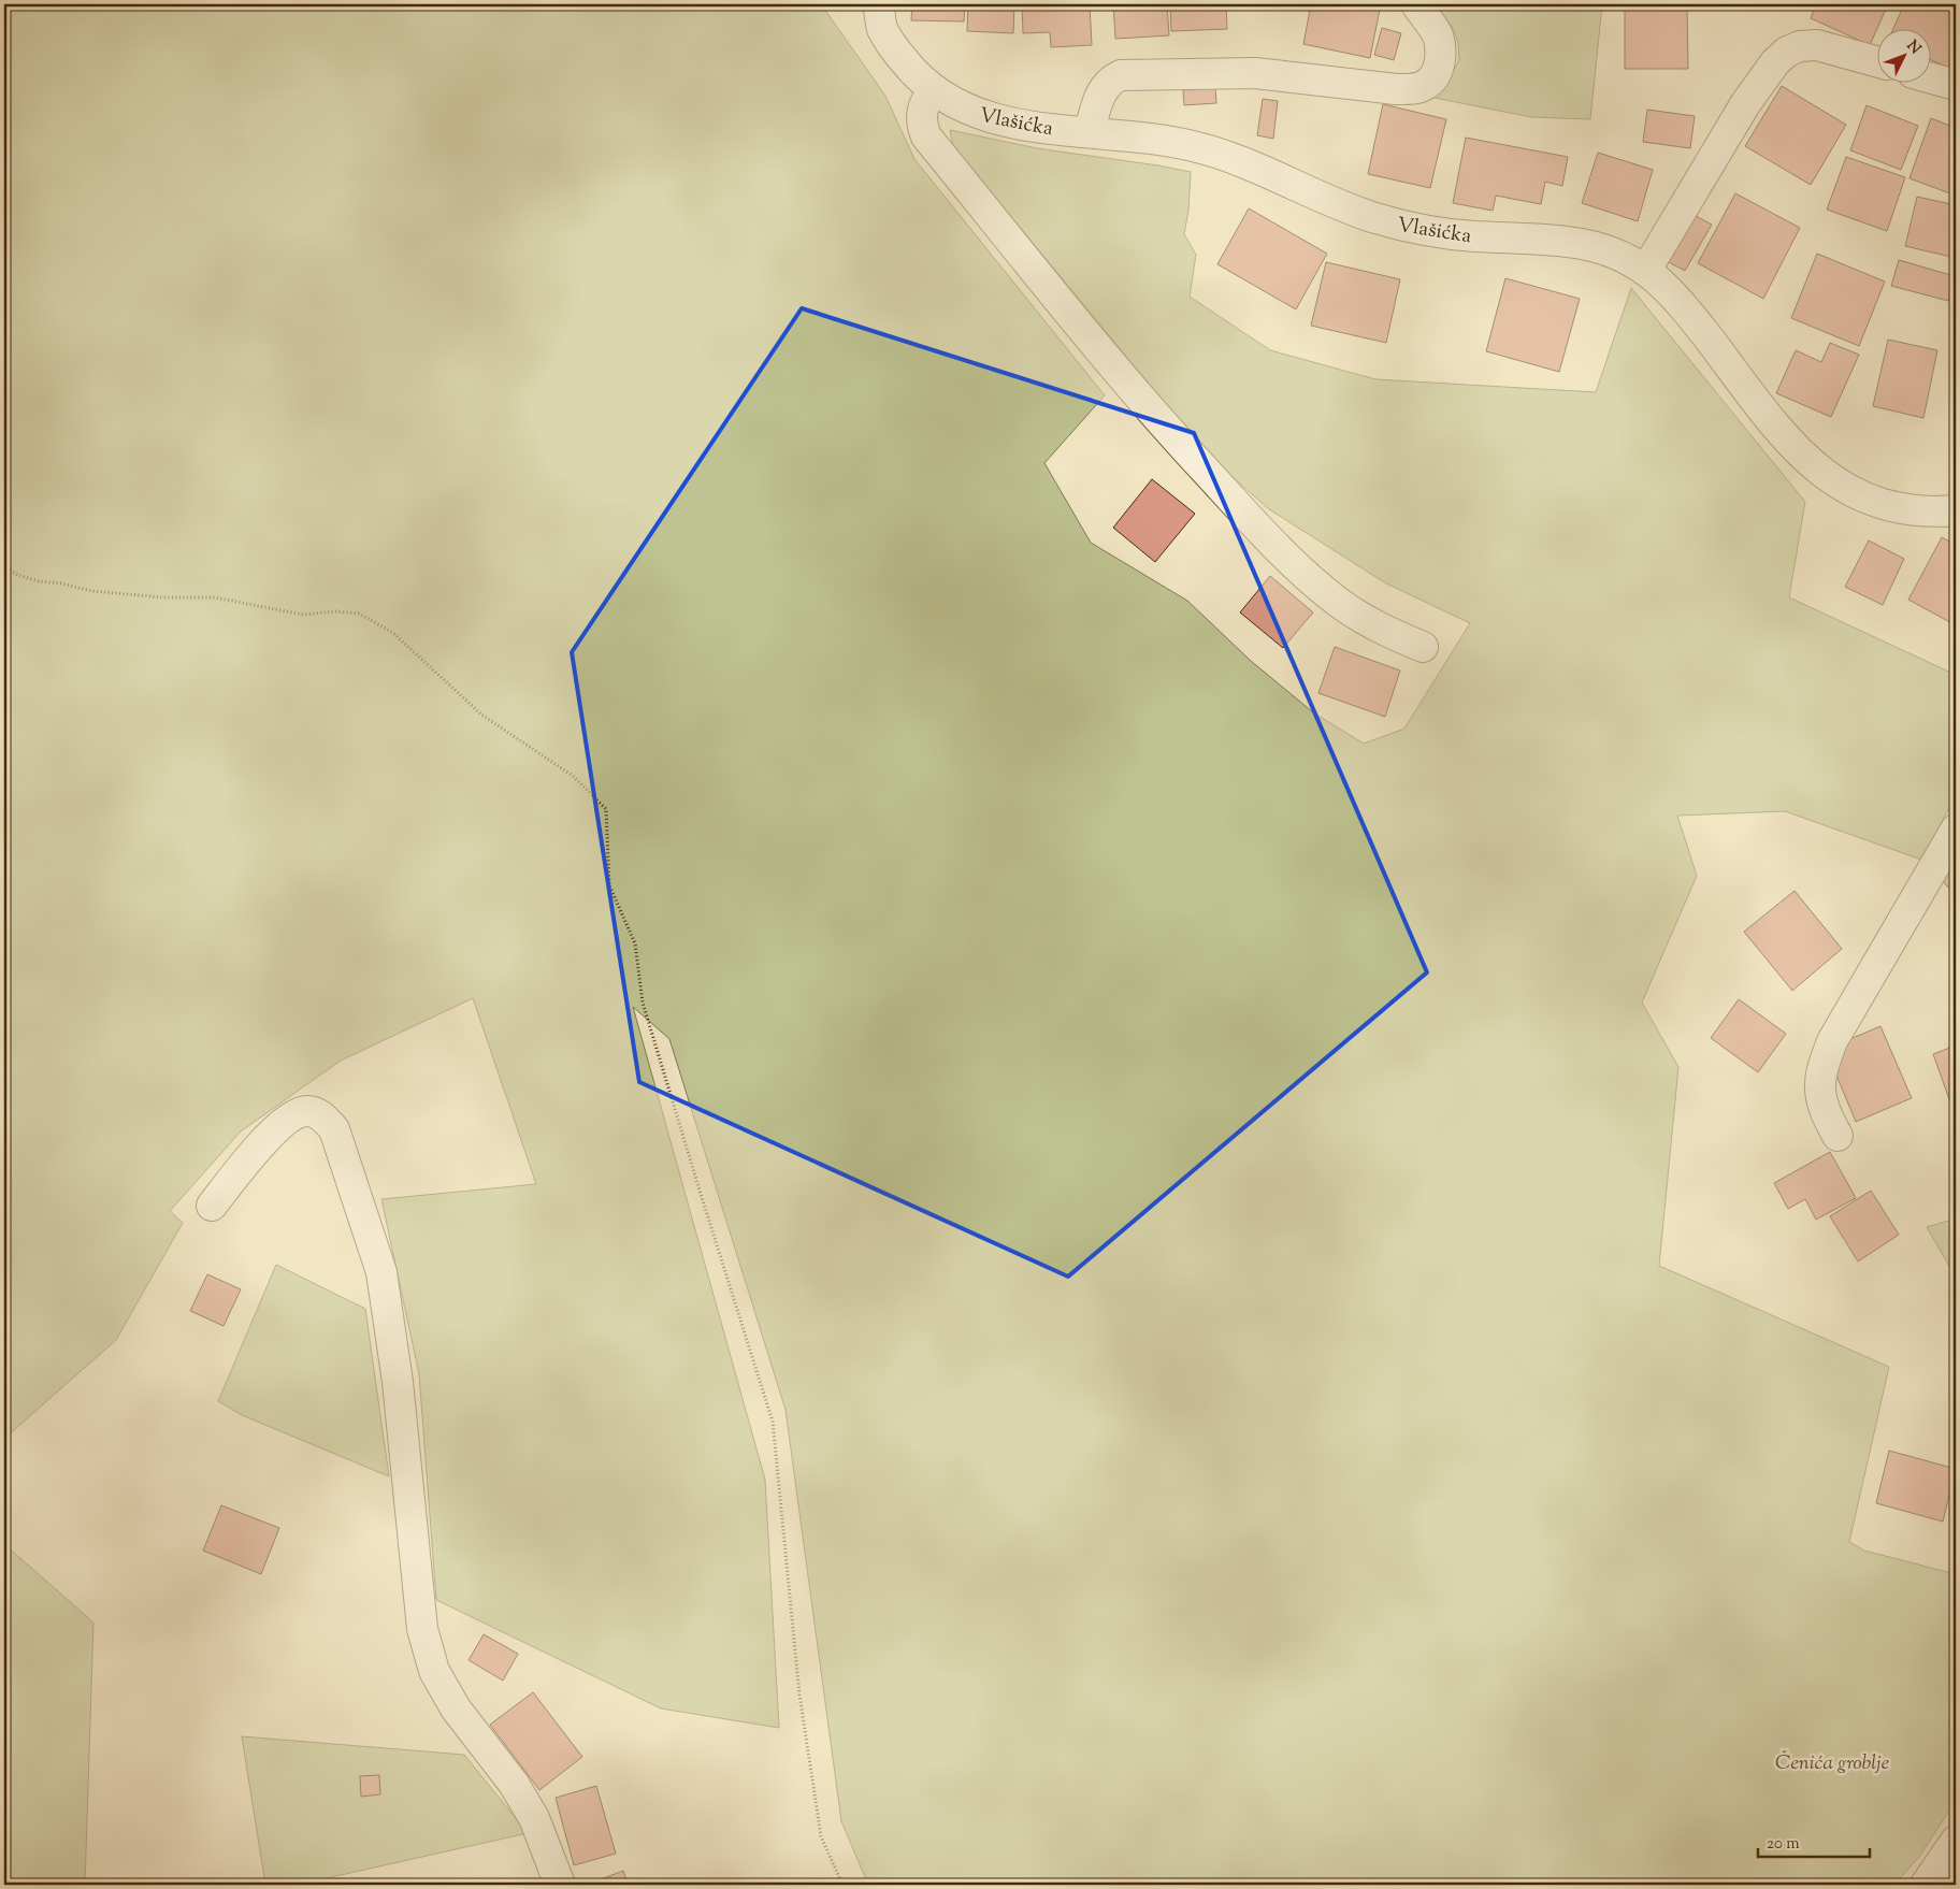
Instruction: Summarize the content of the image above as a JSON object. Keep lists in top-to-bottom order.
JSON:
{
  "streets": {
    "street": ["Vlašićka"]
  },
  "parks": ["Čenića groblje"],
  "scale_bar": "20 m",
  "north": "top right"
}
